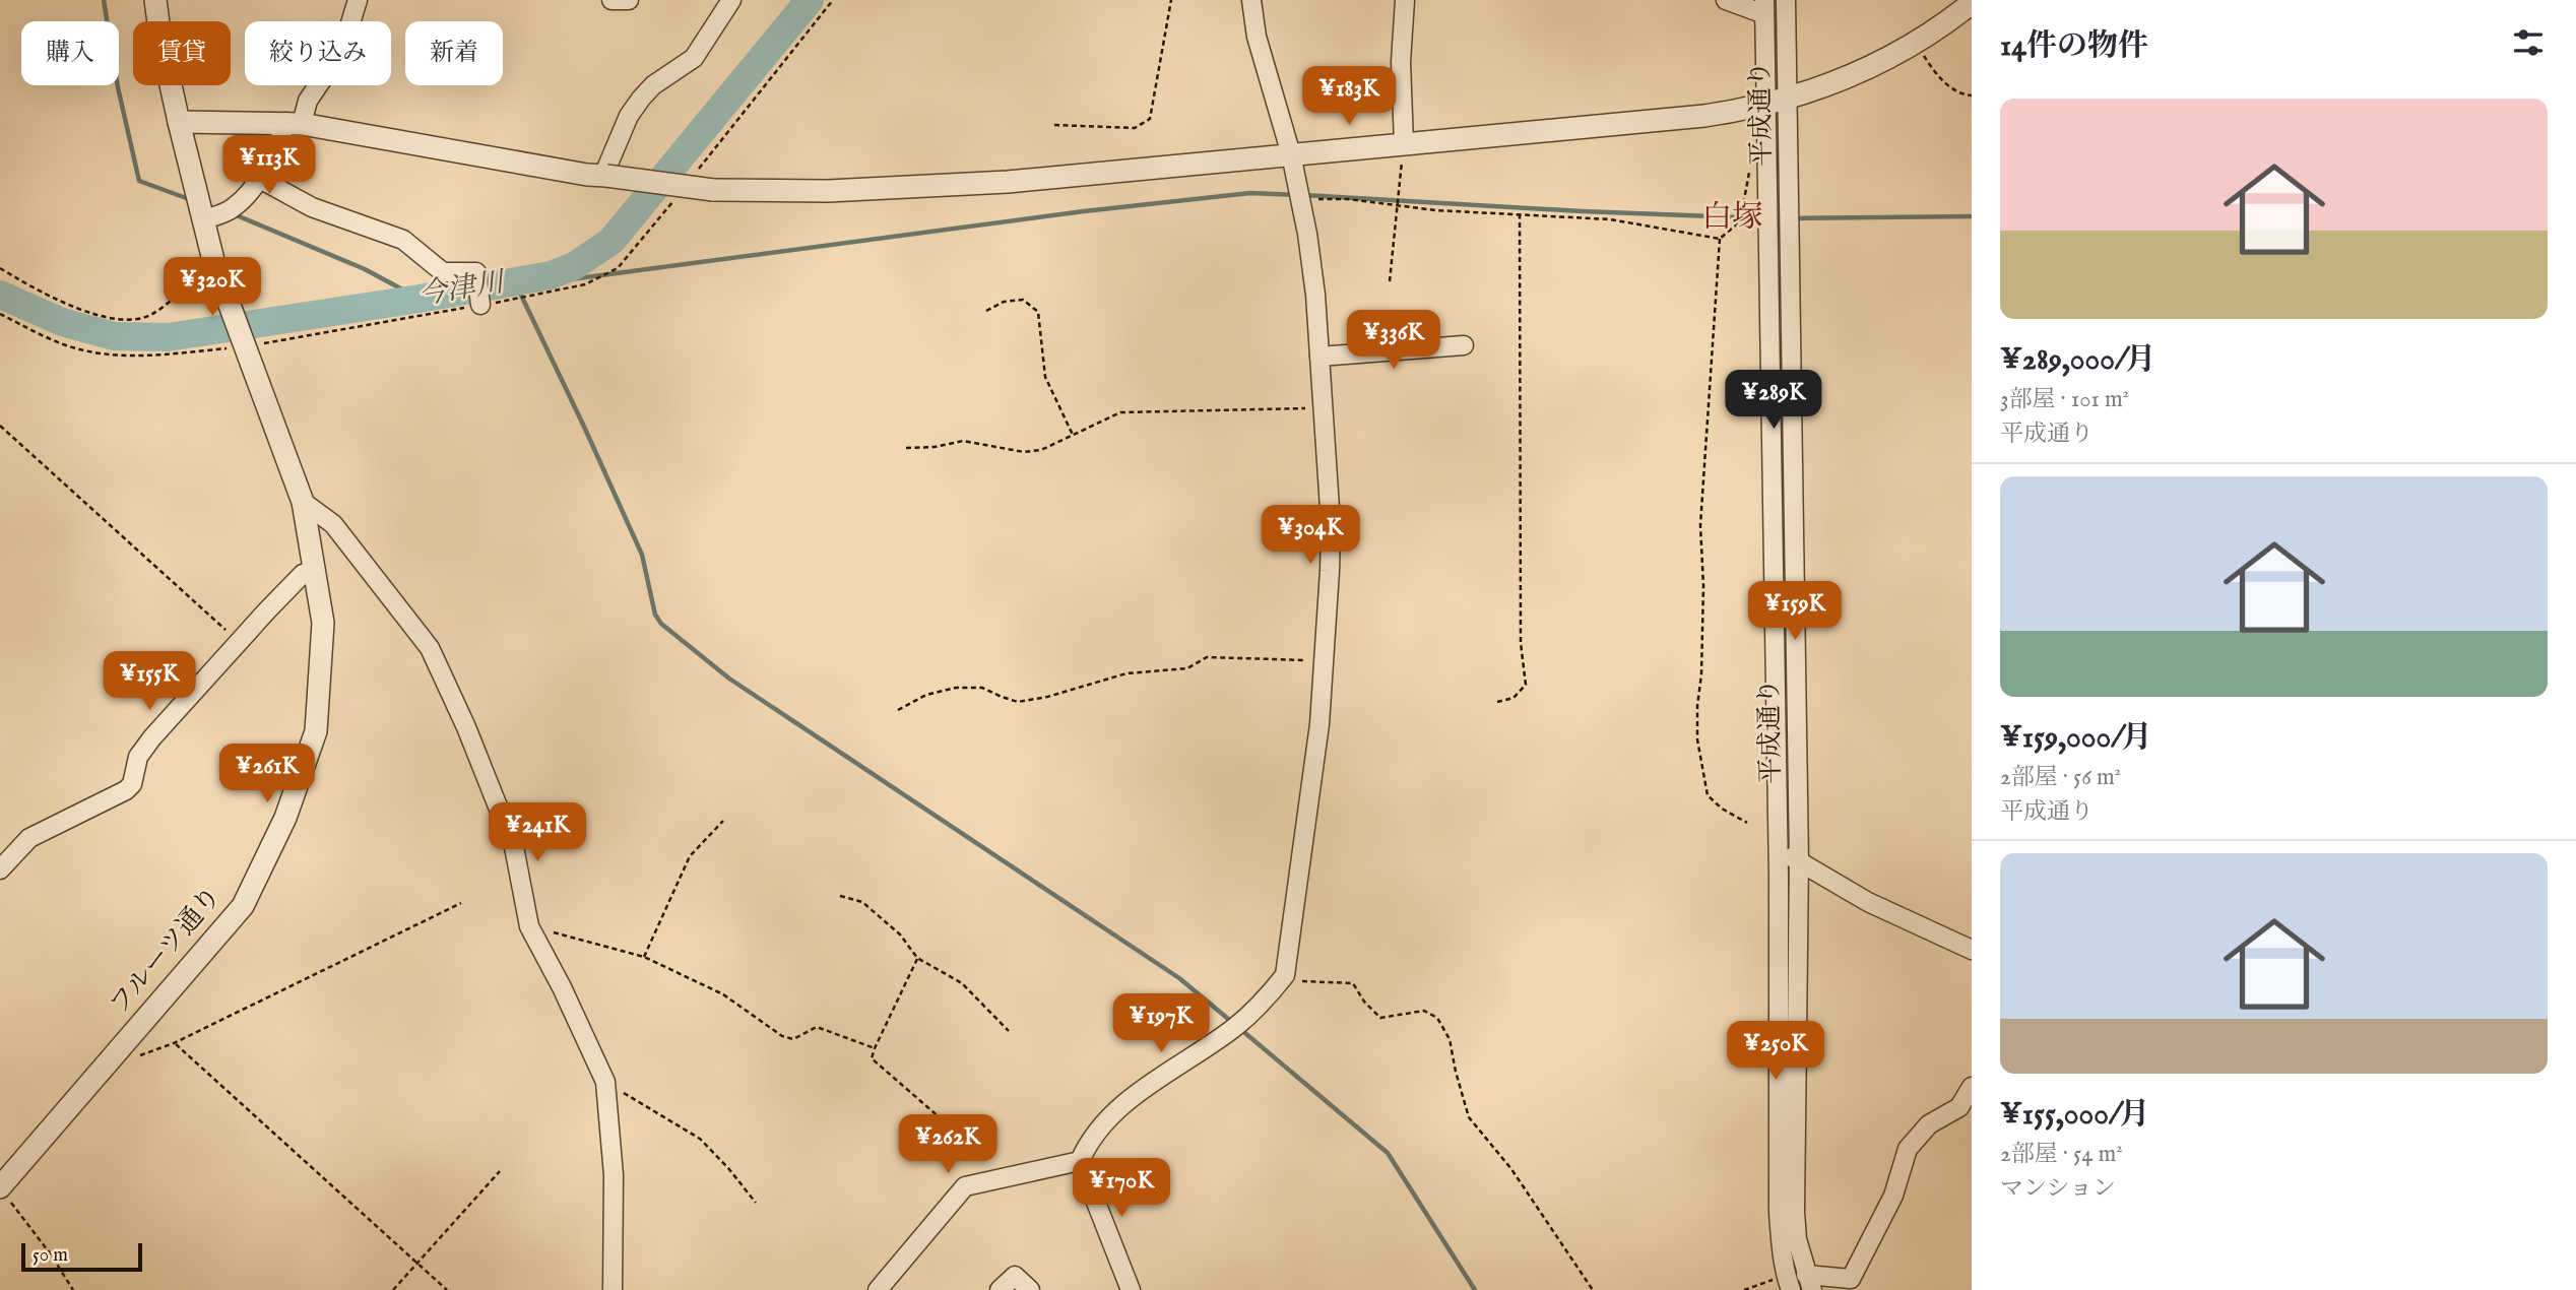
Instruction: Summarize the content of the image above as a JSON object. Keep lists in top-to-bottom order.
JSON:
{
  "streets": {
    "street": ["平成通り", "フルーツ通り"]
  },
  "districts": ["白塚"],
  "water": ["今津川"],
  "scale_bar": "50 m",
  "page": {
    "heading": "14件の物件",
    "chip": [
      "購入",
      "賃貸",
      "絞り込み",
      "新着"
    ],
    "price": [
      "¥183K",
      "¥113K",
      "¥320K",
      "¥336K",
      "¥289K",
      "¥304K",
      "¥159K",
      "¥155K",
      "¥261K",
      "¥241K",
      "¥197K",
      "¥250K",
      "¥262K",
      "¥170K"
    ],
    "list": [
      {
        "name": "¥289,000/月",
        "note": "3部屋 · 101 m² · 平成通り"
      },
      {
        "name": "¥159,000/月",
        "note": "2部屋 · 56 m² · 平成通り"
      },
      {
        "name": "¥155,000/月",
        "note": "2部屋 · 54 m² · マンション"
      }
    ],
    "scale": "50 m"
  }
}
